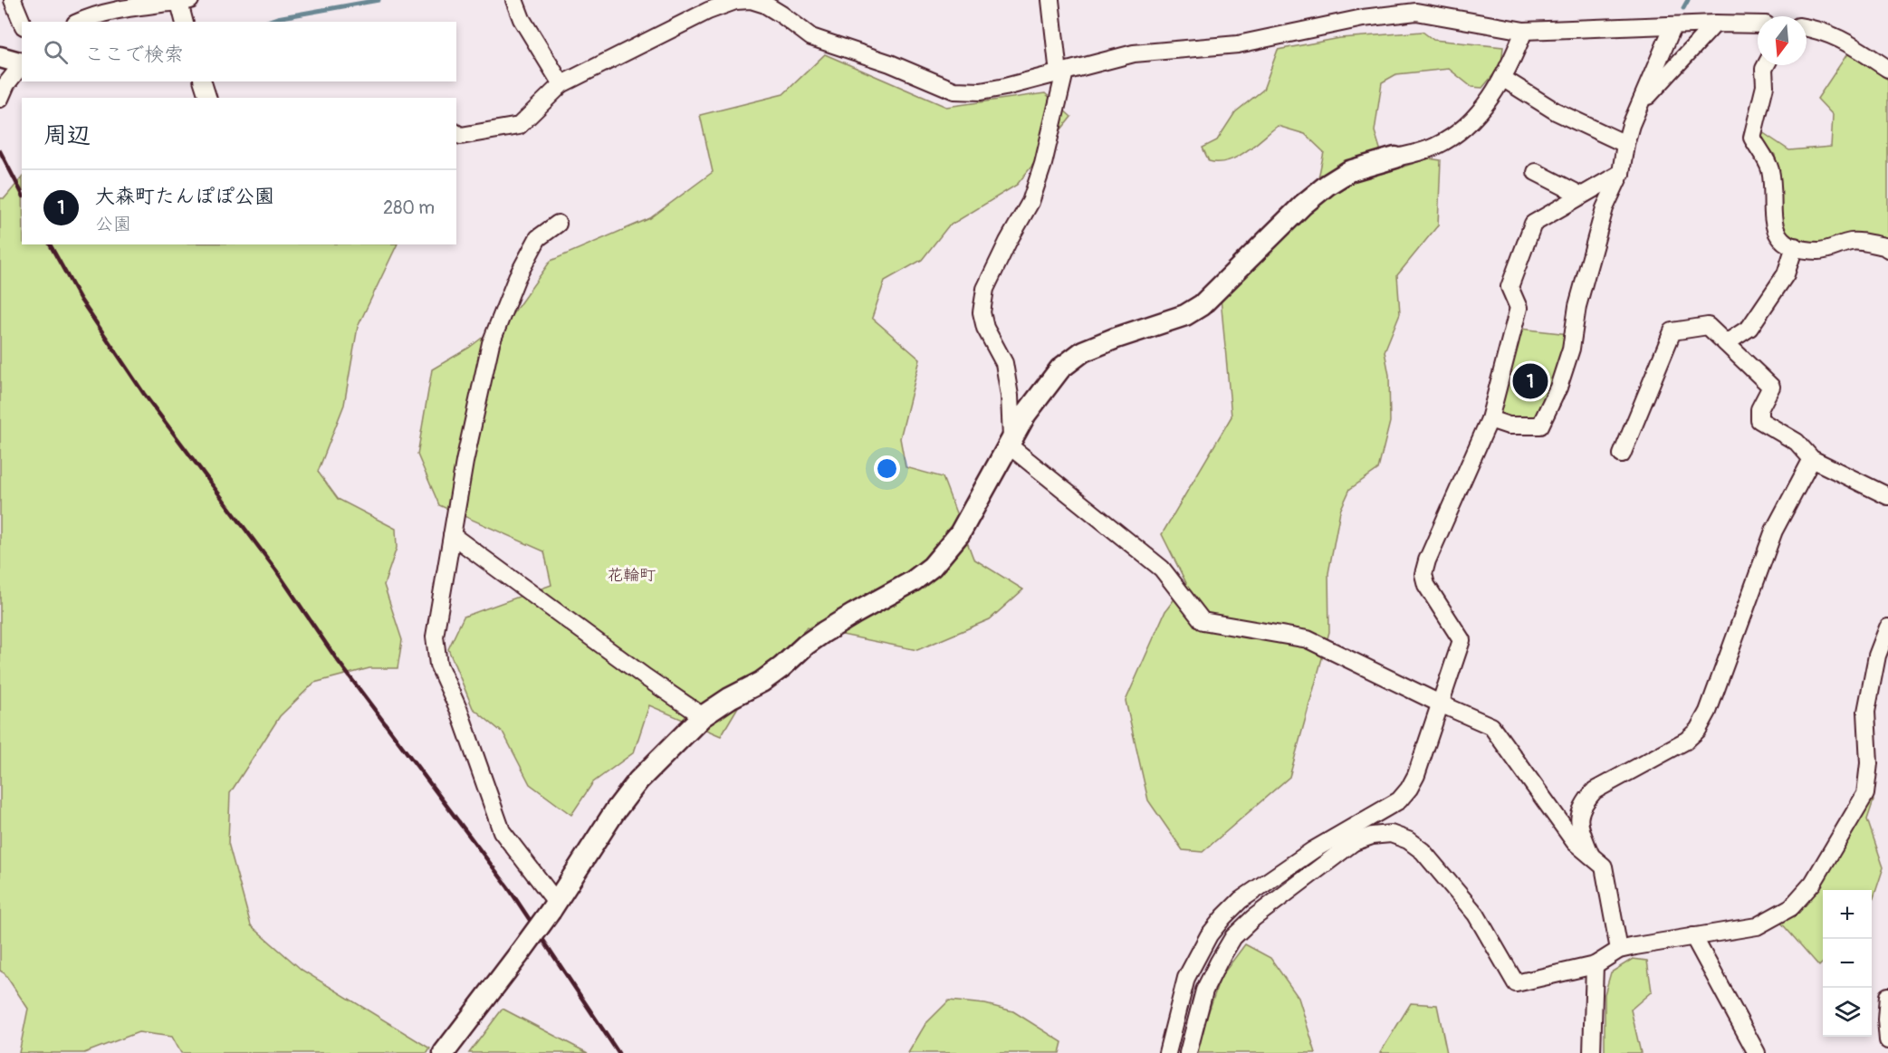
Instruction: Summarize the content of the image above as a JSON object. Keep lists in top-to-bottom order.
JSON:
{
  "districts": ["花輪町"],
  "north": "bottom",
  "page": {
    "search": "ここで検索",
    "heading": "周辺",
    "list": [
      {
        "mark": "1",
        "name": "大森町たんぽぽ公園",
        "note": "公園",
        "value": "280 m"
      }
    ],
    "pins": "1",
    "map_buttons": ["+", "−"]
  }
}
